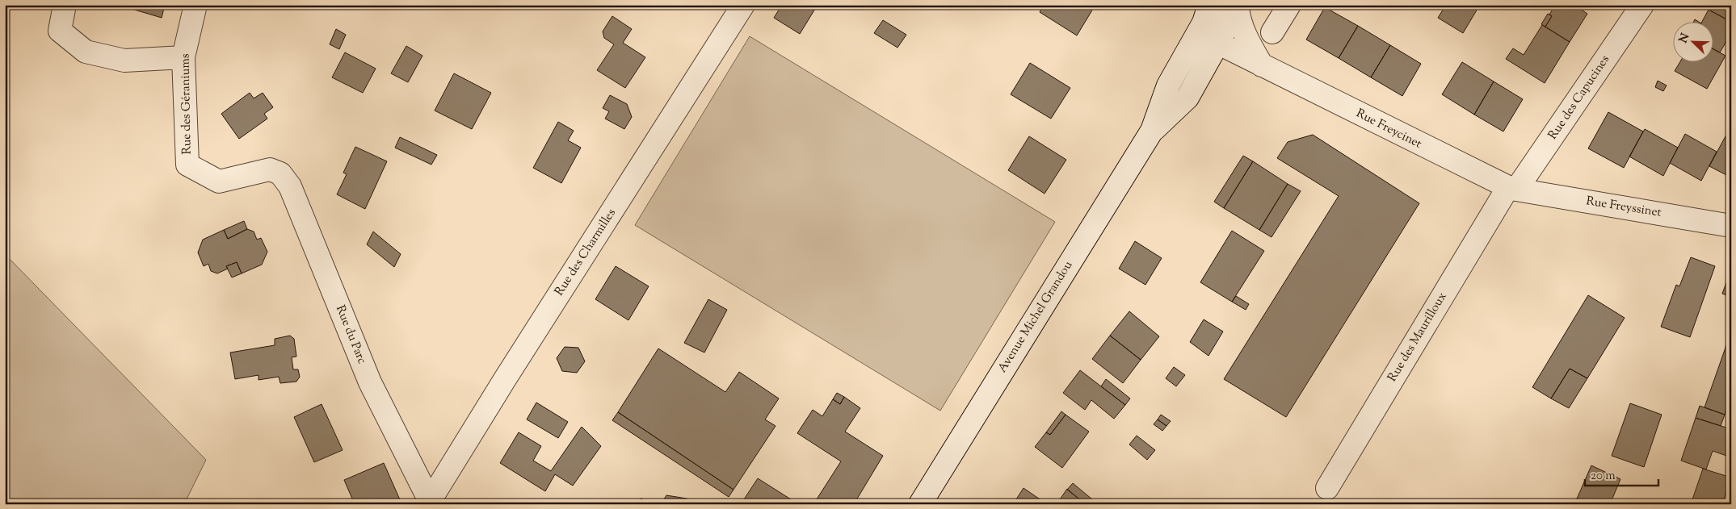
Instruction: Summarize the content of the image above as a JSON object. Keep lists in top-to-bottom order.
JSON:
{
  "streets": {
    "street": [
      "Rue des Capucines",
      "Rue des Géraniums",
      "Rue Freycinet",
      "Rue Freyssinet",
      "Rue des Charmilles",
      "Avenue Michel Grandou",
      "Rue du Parc",
      "Rue des Maurilloux"
    ]
  },
  "crossings": [
    ["Rue des Capucines", "Rue Freycinet"],
    ["Rue des Capucines", "Rue Freyssinet"],
    ["Rue des Capucines", "Rue des Maurilloux"],
    ["Rue des Géraniums", "Rue du Parc"],
    ["Rue Freycinet", "Rue Freyssinet"],
    ["Rue Freycinet", "Avenue Michel Grandou"],
    ["Rue Freycinet", "Rue des Maurilloux"],
    ["Rue Freyssinet", "Rue des Maurilloux"],
    ["Rue des Charmilles", "Rue du Parc"]
  ],
  "scale_bar": "20 m",
  "north": "top left"
}
